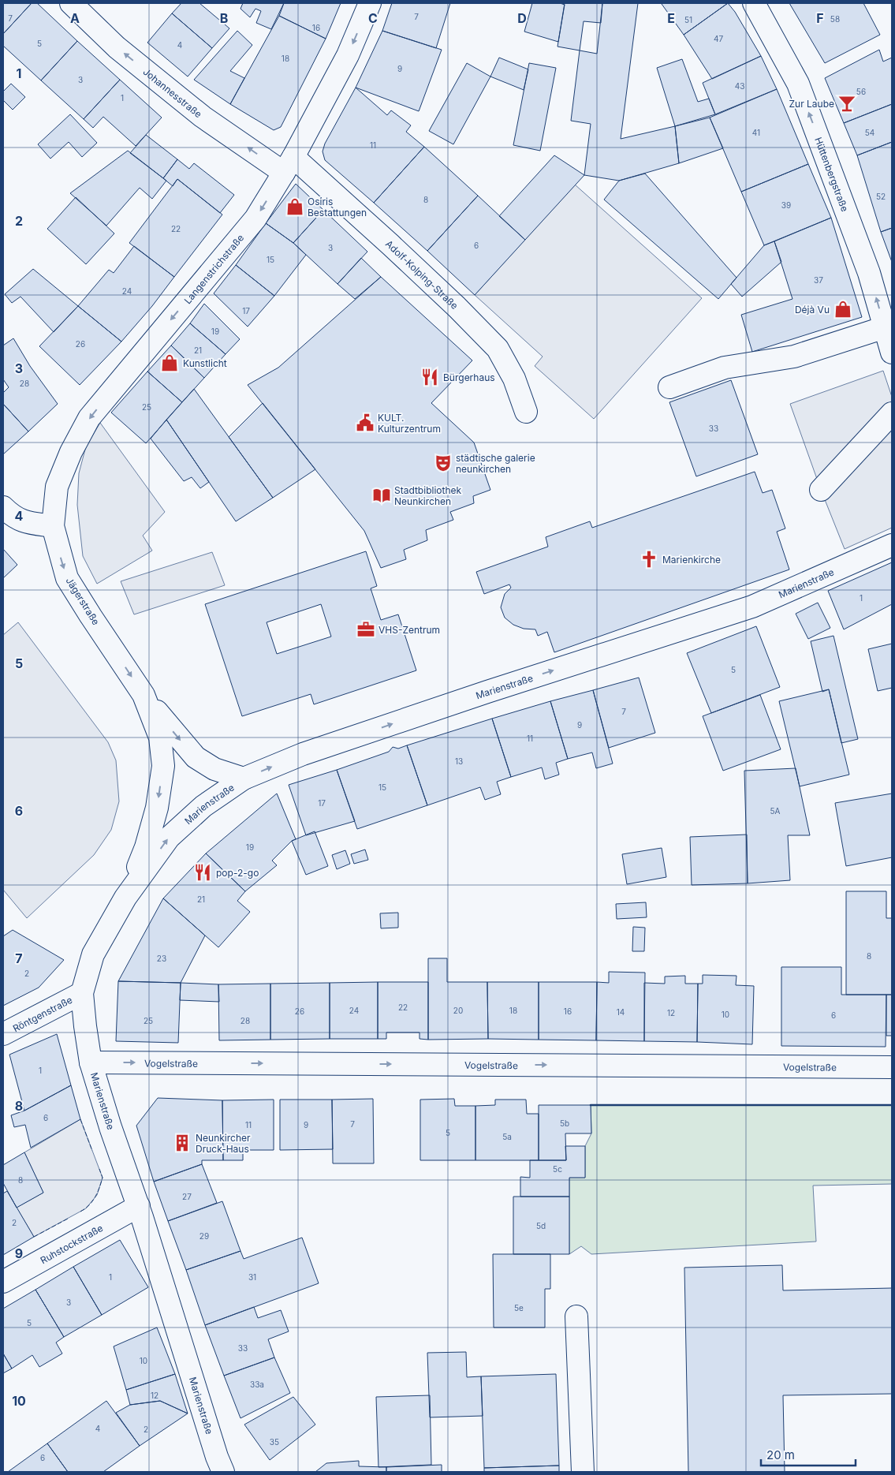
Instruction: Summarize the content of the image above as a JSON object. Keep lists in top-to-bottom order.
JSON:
{
  "streets": {
    "street": [
      "Johannesstraße",
      "Hüttenbergstraße",
      "Langenstrichstraße",
      "Adolf-Kolping-Straße",
      "Marienstraße",
      "Jägerstraße",
      "Röntgenstraße",
      "Vogelstraße",
      "Ruhstockstraße"
    ]
  },
  "crossings": [
    ["Johannesstraße", "Langenstrichstraße"],
    ["Johannesstraße", "Adolf-Kolping-Straße"],
    ["Langenstrichstraße", "Adolf-Kolping-Straße"],
    ["Langenstrichstraße", "Jägerstraße"],
    ["Marienstraße", "Jägerstraße"],
    ["Marienstraße", "Röntgenstraße"],
    ["Marienstraße", "Vogelstraße"],
    ["Marienstraße", "Ruhstockstraße"]
  ],
  "one_way": [
    "Johannesstraße",
    "Hüttenbergstraße",
    "Langenstrichstraße",
    "Marienstraße",
    "Jägerstraße",
    "Vogelstraße"
  ],
  "places": {
    "bar": ["Zur Laube"],
    "shop": ["Osiris Bestattungen", "Déjà Vu", "Kunstlicht"],
    "restaurant": ["Bürgerhaus", "pop-2-go"],
    "public building": ["KULT. Kulturzentrum"],
    "theatre": ["städtische galerie neunkirchen"],
    "library": ["Stadtbibliothek Neunkirchen"],
    "church": ["Marienkirche"],
    "office": ["VHS-Zentrum"],
    "building": ["Neunkircher Druck-Haus"]
  },
  "house_numbers": [
    "7",
    "7",
    "58",
    "51",
    "16",
    "47",
    "5",
    "4",
    "18",
    "9",
    "3",
    "43",
    "56",
    "1",
    "41",
    "54",
    "11",
    "52",
    "8",
    "39",
    "22",
    "6",
    "3",
    "15",
    "37",
    "24",
    "17",
    "19",
    "26",
    "21",
    "28",
    "25",
    "33",
    "1",
    "5",
    "7",
    "9",
    "11",
    "13",
    "15",
    "17",
    "5A",
    "19",
    "21",
    "8",
    "23",
    "2",
    "22",
    "24",
    "20",
    "18",
    "26",
    "16",
    "14",
    "12",
    "10",
    "6",
    "25",
    "28",
    "1",
    "6",
    "5b",
    "7",
    "11",
    "9",
    "5",
    "5a",
    "5c",
    "8",
    "27",
    "2",
    "5d",
    "29",
    "1",
    "31",
    "3",
    "5e",
    "5",
    "33",
    "10",
    "33a",
    "12",
    "4",
    "2",
    "35",
    "6"
  ],
  "scale_bar": "20 m",
  "grid": {
    "columns": [
      "A",
      "B",
      "C",
      "D",
      "E",
      "F"
    ],
    "rows": [
      "1",
      "2",
      "3",
      "4",
      "5",
      "6",
      "7",
      "8",
      "9",
      "10"
    ]
  }
}
